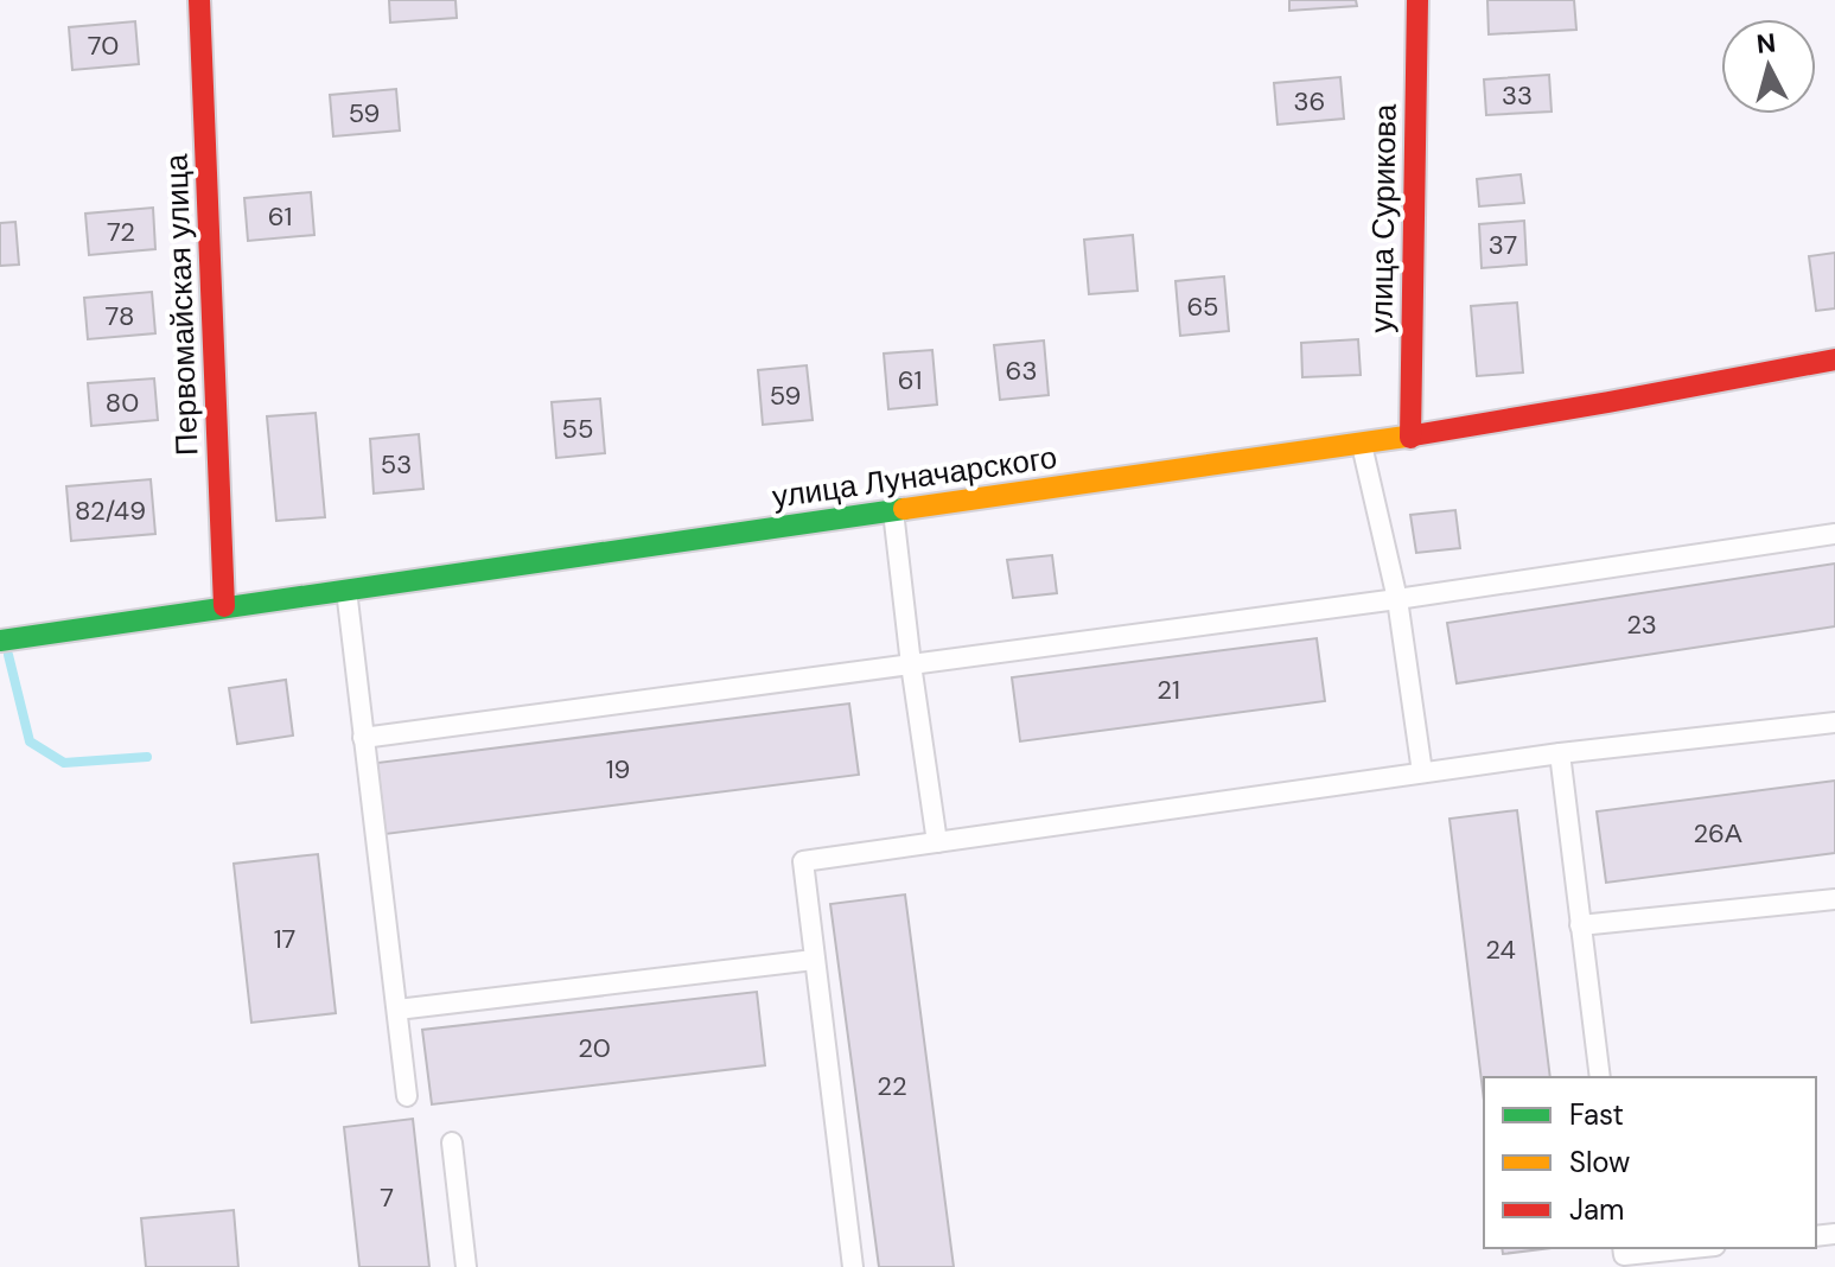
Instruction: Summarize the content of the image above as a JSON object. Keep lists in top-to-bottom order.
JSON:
{
  "streets": {
    "street": ["улица Сурикова", "Первомайская улица", "улица Луначарского"]
  },
  "crossings": [
    ["улица Сурикова", "улица Луначарского"],
    ["Первомайская улица", "улица Луначарского"]
  ],
  "house_numbers": [
    "70",
    "33",
    "36",
    "59",
    "61",
    "72",
    "37",
    "65",
    "78",
    "63",
    "61",
    "59",
    "80",
    "55",
    "53",
    "82/49",
    "23",
    "21",
    "19",
    "26А",
    "17",
    "24",
    "20",
    "22",
    "7"
  ],
  "legend": ["Fast", "Slow", "Jam"],
  "north": "top"
}
